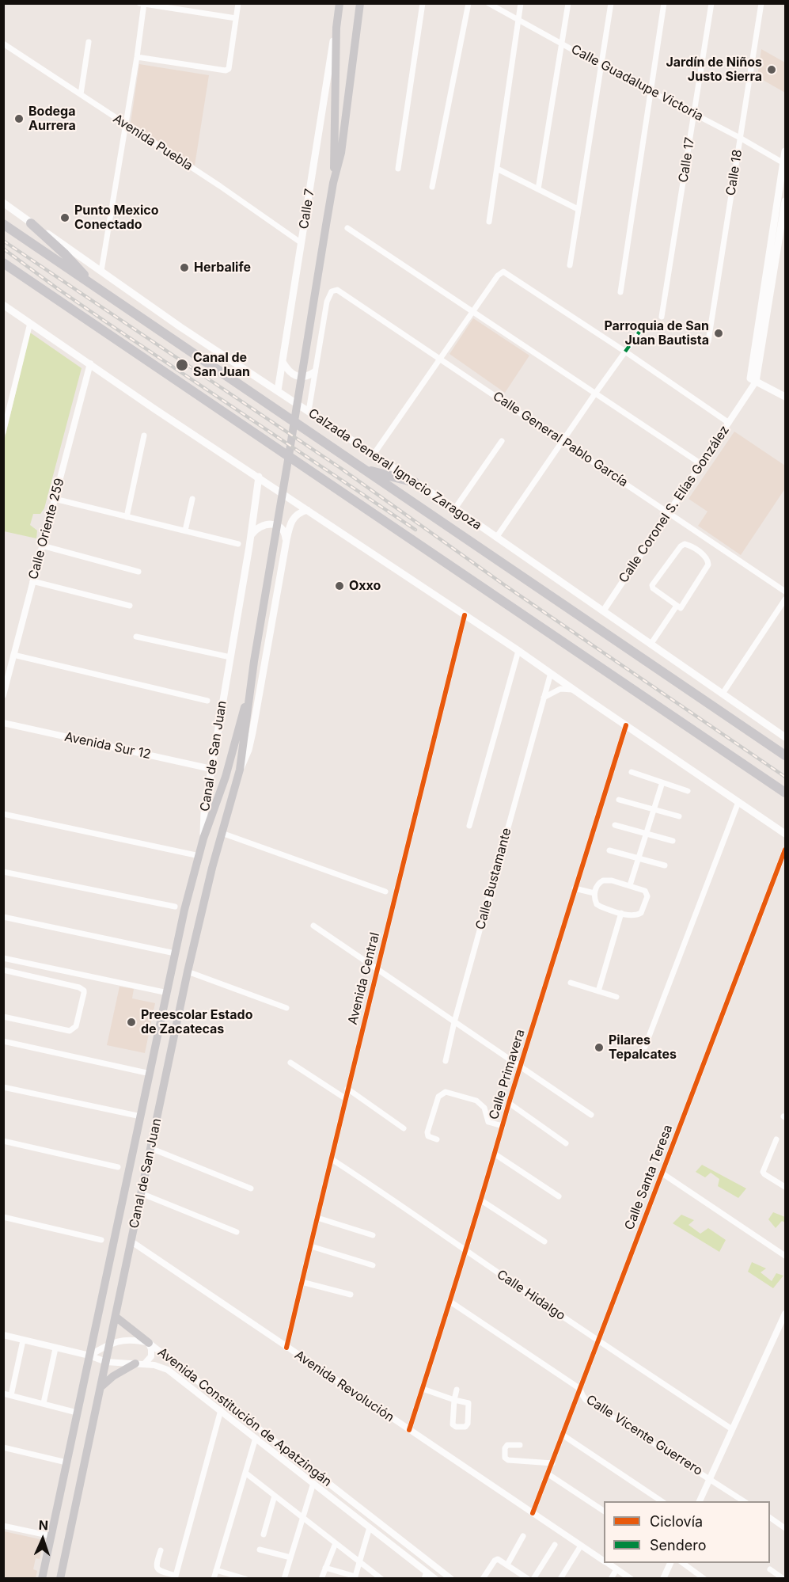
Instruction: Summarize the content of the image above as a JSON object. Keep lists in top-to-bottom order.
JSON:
{
  "streets": {
    "highway": ["Calzada General Ignacio Zaragoza"],
    "main road": ["Calle 7", "Canal de San Juan"],
    "street": [
      "Calle Guadalupe Victoria",
      "Avenida Puebla",
      "Calle 17",
      "Calle 18",
      "Calle General Pablo García",
      "Calle Coronel S. Elías González",
      "Calle Oriente 259",
      "Avenida Sur 12",
      "Calle Bustamante",
      "Avenida Central",
      "Calle Primavera",
      "Calle Santa Teresa",
      "Calle Hidalgo",
      "Avenida Revolución",
      "Avenida Constitución de Apatzingán",
      "Calle Vicente Guerrero"
    ]
  },
  "crossings": [
    ["Calle Guadalupe Victoria", "Calle 17"],
    ["Calle Guadalupe Victoria", "Calle 18"],
    ["Avenida Puebla", "Calle 7"],
    ["Calle 7", "Calzada General Ignacio Zaragoza"],
    ["Calle 7", "Canal de San Juan"],
    ["Calle General Pablo García", "Calle Coronel S. Elías González"],
    ["Calzada General Ignacio Zaragoza", "Calle Coronel S. Elías González"],
    ["Avenida Sur 12", "Canal de San Juan"],
    ["Canal de San Juan", "Avenida Revolución"],
    ["Canal de San Juan", "Avenida Constitución de Apatzingán"],
    ["Avenida Central", "Calle Hidalgo"],
    ["Avenida Central", "Avenida Revolución"],
    ["Calle Primavera", "Calle Hidalgo"],
    ["Calle Primavera", "Avenida Revolución"],
    ["Calle Primavera", "Calle Vicente Guerrero"],
    ["Calle Santa Teresa", "Calle Hidalgo"],
    ["Calle Santa Teresa", "Avenida Revolución"],
    ["Calle Santa Teresa", "Calle Vicente Guerrero"]
  ],
  "places": [
    "Jardín de Niños Justo Sierra",
    "Bodega Aurrera",
    "Punto Mexico Conectado",
    "Herbalife",
    "Parroquia de San Juan Bautista",
    "Canal de San Juan",
    "Oxxo",
    "Preescolar Estado de Zacatecas",
    "Pilares Tepalcates"
  ],
  "legend": ["Ciclovía", "Sendero"],
  "north": "top"
}
